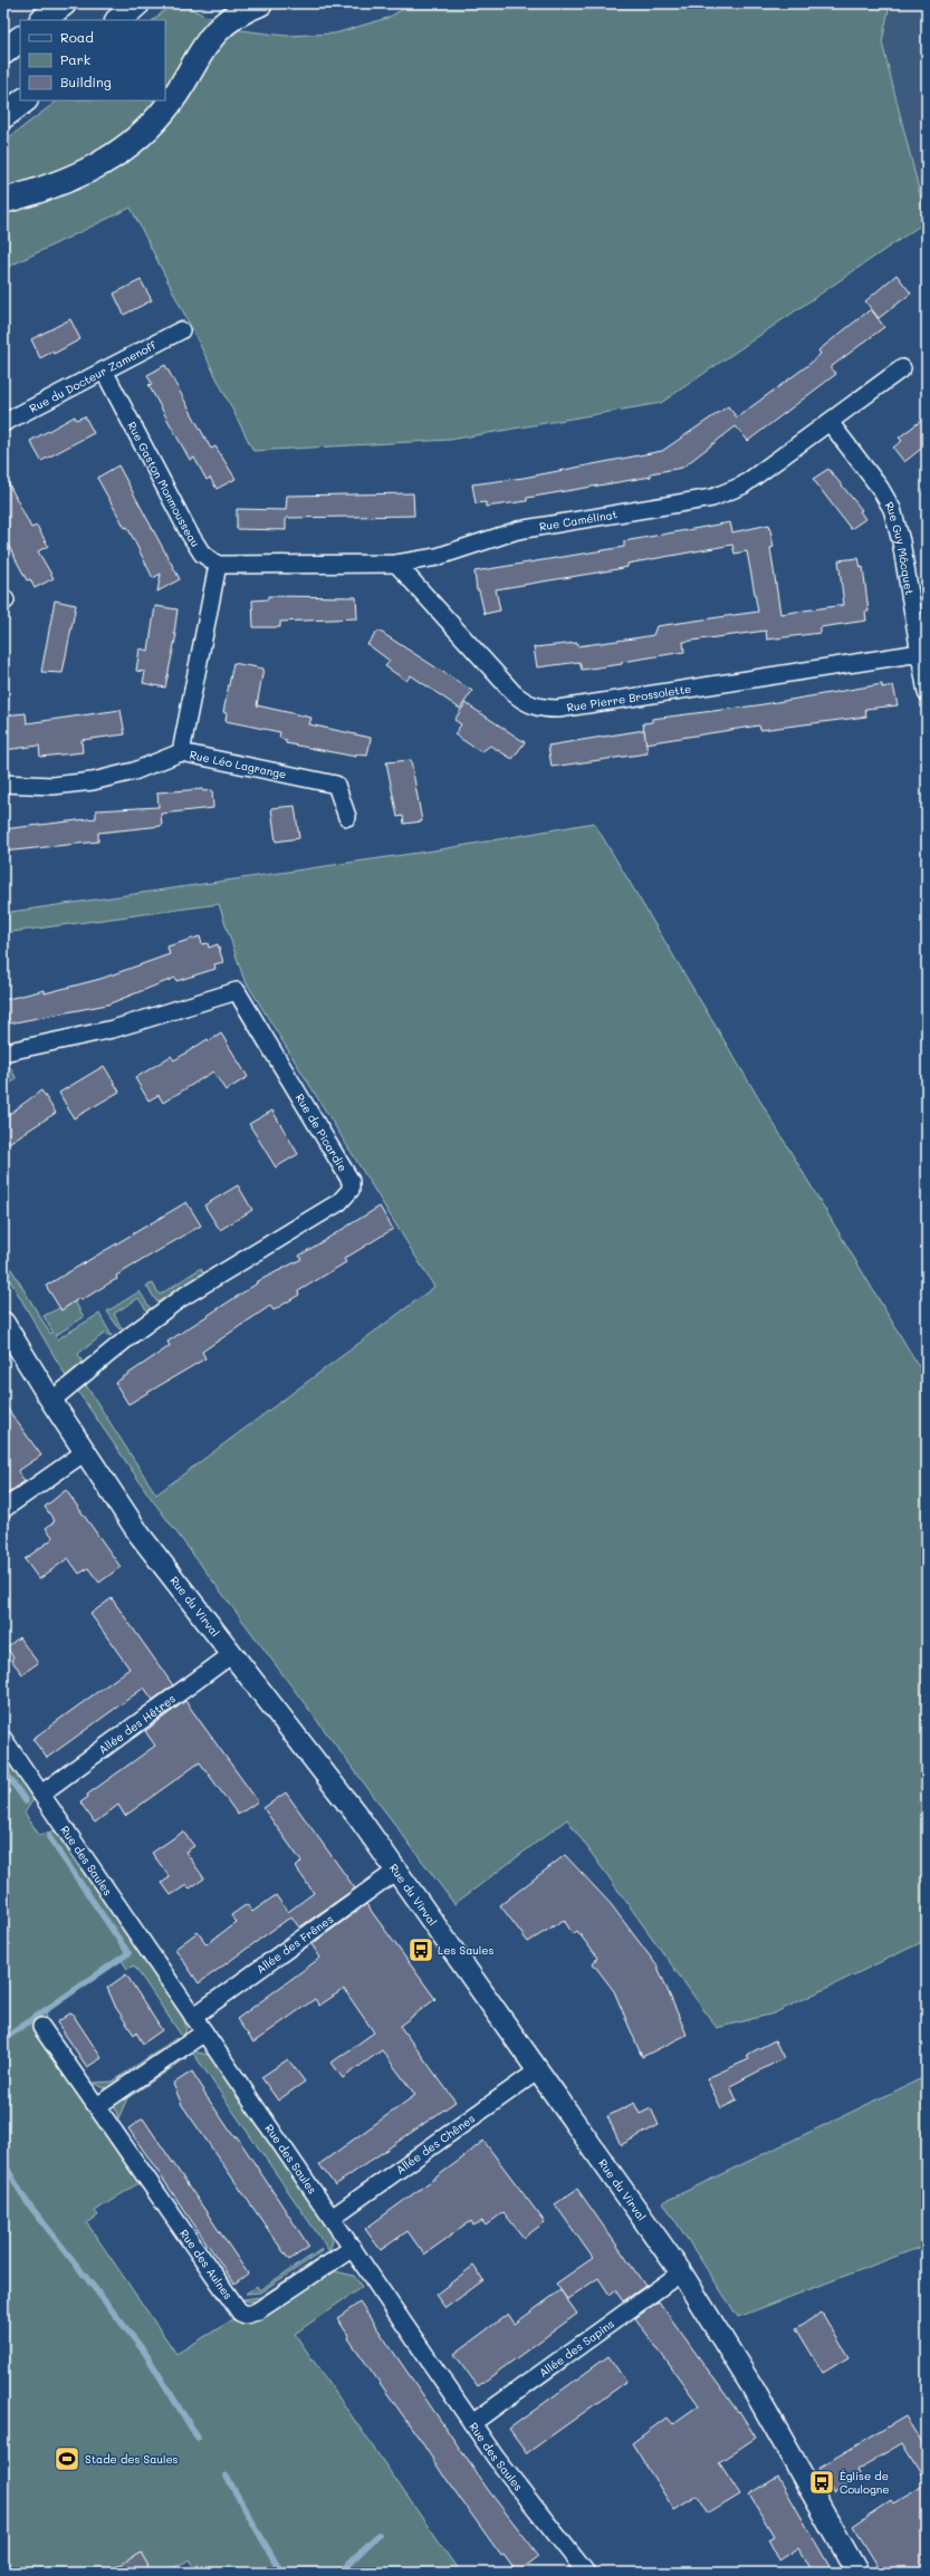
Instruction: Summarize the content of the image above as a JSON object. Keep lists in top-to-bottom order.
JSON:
{
  "streets": {
    "street": [
      "Rue du Docteur Zamenoff",
      "Rue Gaston Monmousseau",
      "Rue Camélinat",
      "Rue Guy Môcquet",
      "Rue Pierre Brossolette",
      "Rue Léo Lagrange",
      "Rue de Picardie",
      "Rue du Virval",
      "Allée des Hêtres",
      "Rue des Saules",
      "Allée des Frênes",
      "Allée des Chênes",
      "Rue des Aulnes",
      "Allée des Sapins"
    ]
  },
  "crossings": [
    ["Rue du Docteur Zamenoff", "Rue Gaston Monmousseau"],
    ["Rue Gaston Monmousseau", "Rue Camélinat"],
    ["Rue Camélinat", "Rue Guy Môcquet"],
    ["Rue Camélinat", "Rue Pierre Brossolette"],
    ["Rue Guy Môcquet", "Rue Pierre Brossolette"],
    ["Rue de Picardie", "Rue du Virval"],
    ["Rue du Virval", "Allée des Hêtres"],
    ["Rue du Virval", "Allée des Frênes"],
    ["Rue du Virval", "Allée des Chênes"],
    ["Rue du Virval", "Allée des Sapins"],
    ["Allée des Hêtres", "Rue des Saules"],
    ["Rue des Saules", "Allée des Frênes"],
    ["Rue des Saules", "Allée des Chênes"],
    ["Rue des Saules", "Rue des Aulnes"],
    ["Rue des Saules", "Allée des Sapins"]
  ],
  "places": {
    "bus stop": ["Les Saules", "Église de Coulogne"],
    "sports": ["Stade des Saules"]
  },
  "legend": ["Road", "Park", "Building"]
}
